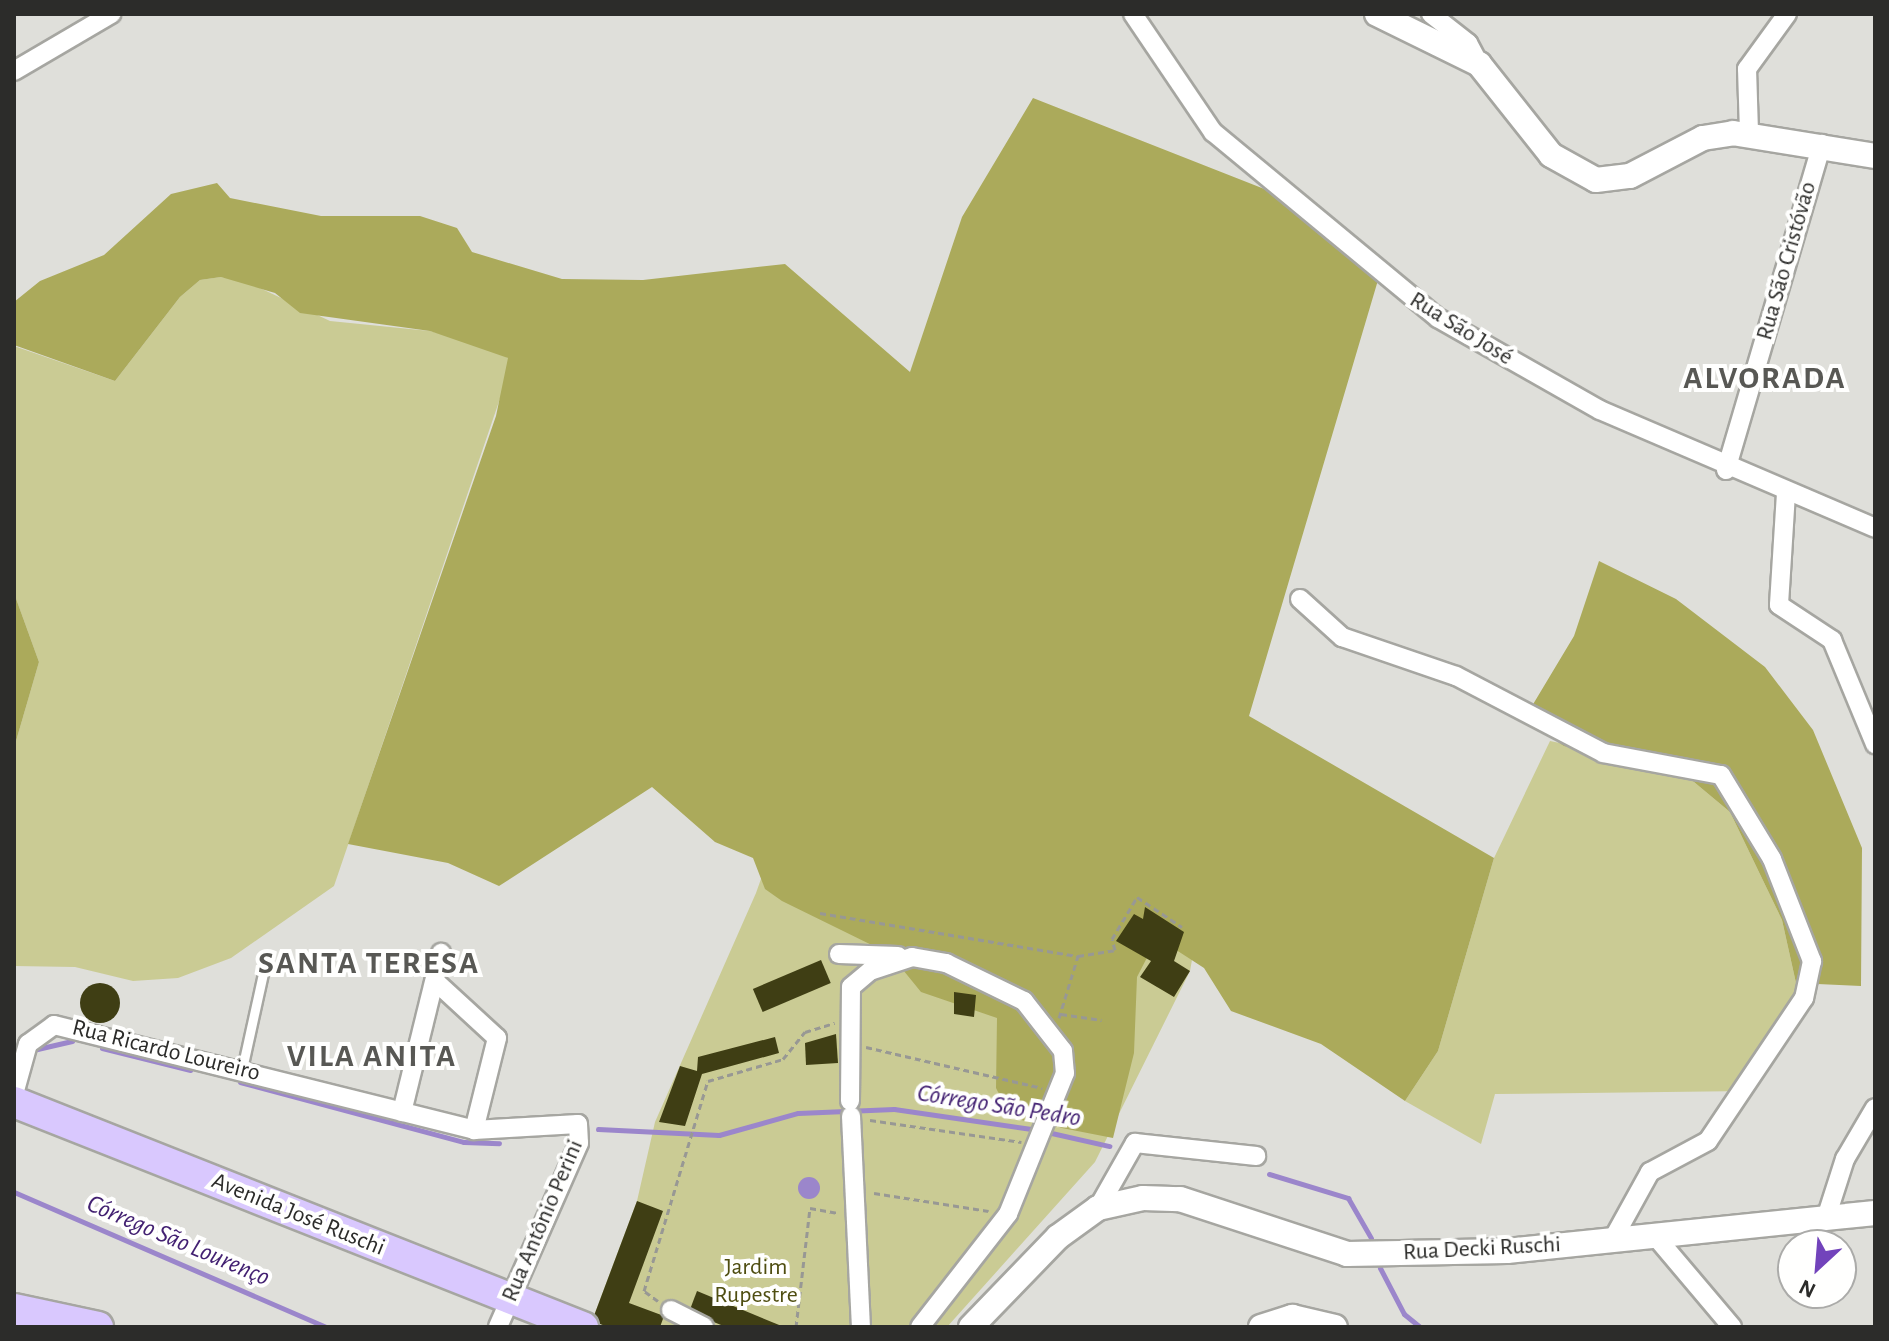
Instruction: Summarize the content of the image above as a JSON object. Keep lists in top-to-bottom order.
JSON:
{
  "streets": {
    "main road": ["Avenida José Ruschi"],
    "street": [
      "Rua São Cristóvão",
      "Rua São José",
      "Rua Ricardo Loureiro",
      "Rua Antônio Perini",
      "Rua Decki Ruschi"
    ]
  },
  "crossings": [
    ["Rua São Cristóvão", "Rua São José"],
    ["Rua Ricardo Loureiro", "Rua Antônio Perini"],
    ["Avenida José Ruschi", "Rua Antônio Perini"]
  ],
  "districts": ["ALVORADA", "SANTA TERESA", "VILA ANITA"],
  "water": ["Córrego São Pedro", "Córrego São Lourenço"],
  "parks": ["Jardim Rupestre"],
  "north": "bottom left"
}
